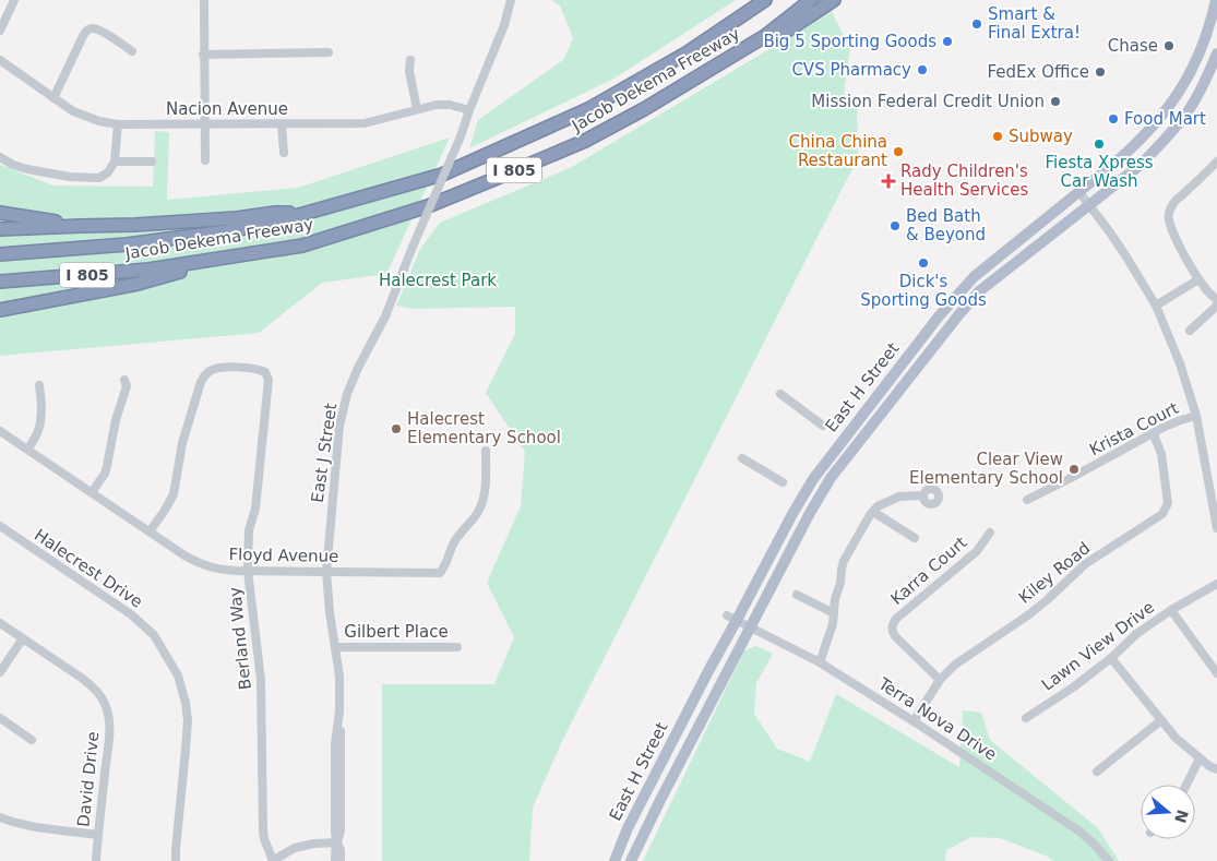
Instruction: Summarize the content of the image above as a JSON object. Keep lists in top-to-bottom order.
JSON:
{
  "streets": {
    "highway": ["Jacob Dekema Freeway", "I 805"],
    "main road": ["East H Street"],
    "street": [
      "Nacion Avenue",
      "Krista Court",
      "East J Street",
      "Floyd Avenue",
      "Halecrest Drive",
      "Karra Court",
      "Kiley Road",
      "Gilbert Place",
      "Berland Way",
      "Lawn View Drive",
      "Terra Nova Drive",
      "David Drive"
    ]
  },
  "crossings": [
    ["Nacion Avenue", "East J Street"],
    ["East H Street", "Terra Nova Drive"],
    ["Krista Court", "Kiley Road"],
    ["East J Street", "Floyd Avenue"],
    ["East J Street", "Gilbert Place"],
    ["Floyd Avenue", "Berland Way"],
    ["Karra Court", "Kiley Road"],
    ["Kiley Road", "Terra Nova Drive"]
  ],
  "parks": ["Halecrest Park"],
  "places": {
    "other": [
      "Smart & Final Extra!",
      "Big 5 Sporting Goods",
      "Chase",
      "CVS Pharmacy",
      "FedEx Office",
      "Mission Federal Credit Union",
      "Food Mart",
      "Subway",
      "Fiesta Xpress Car Wash",
      "China China Restaurant",
      "Bed Bath & Beyond",
      "Dick's Sporting Goods",
      "Halecrest Elementary School",
      "Clear View Elementary School"
    ],
    "health": ["Rady Children's Health Services"]
  },
  "north": "right"
}
